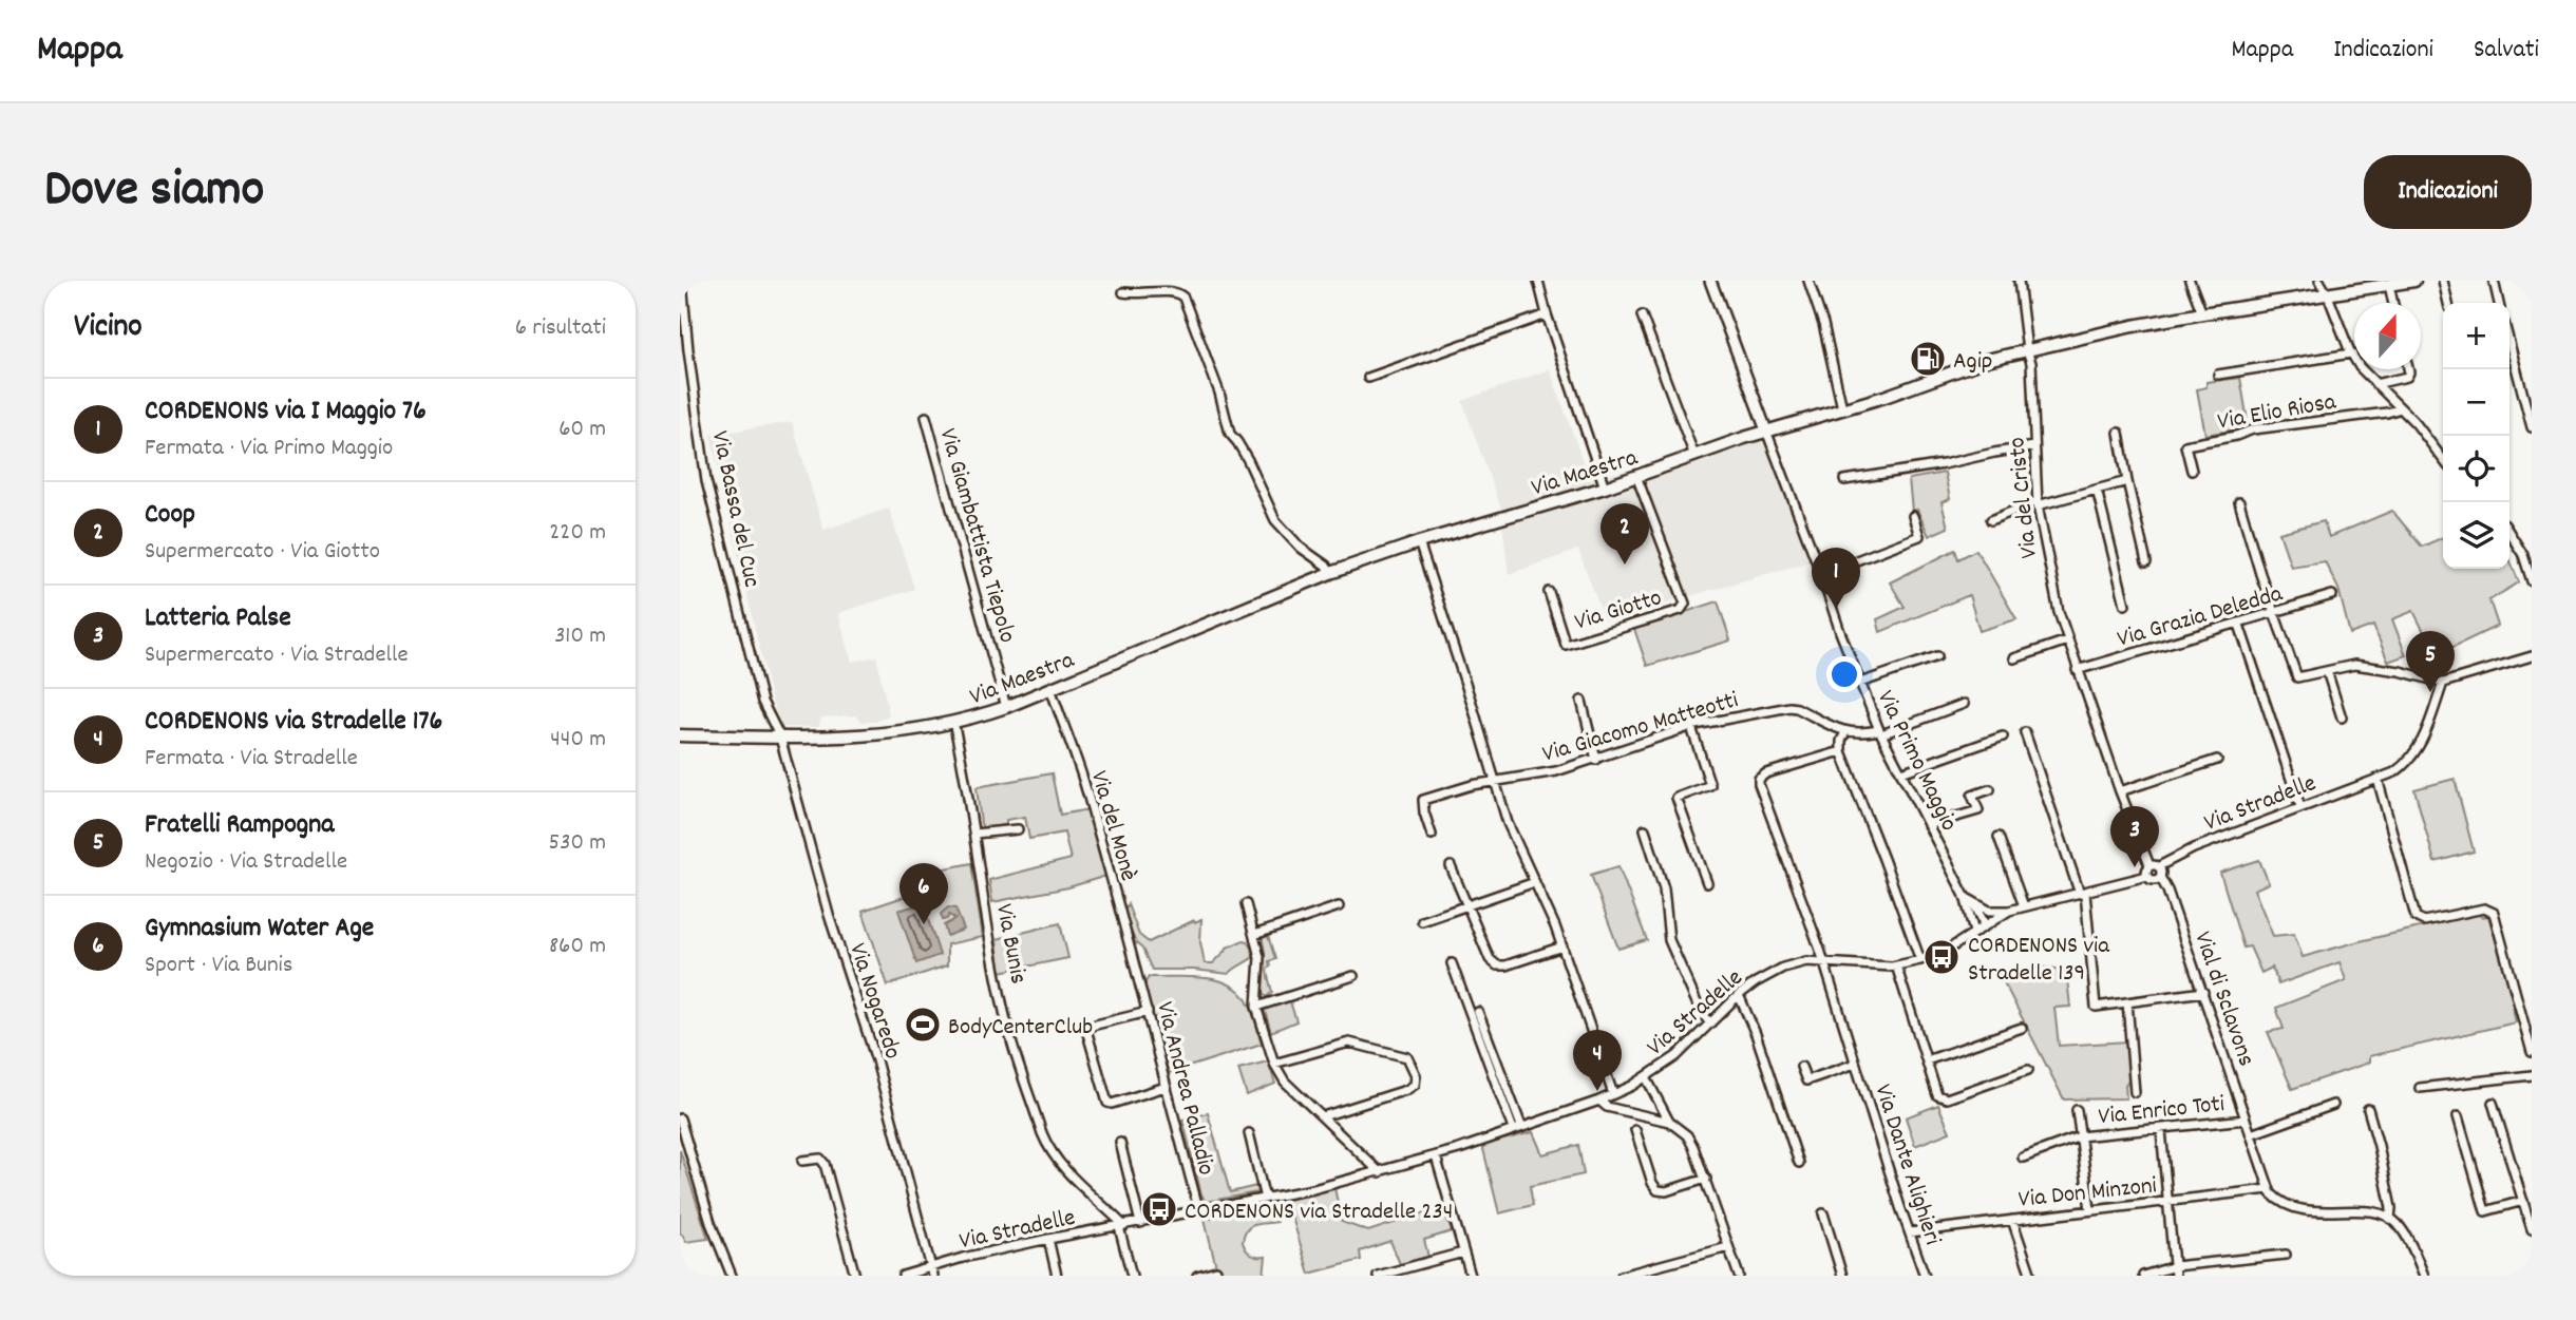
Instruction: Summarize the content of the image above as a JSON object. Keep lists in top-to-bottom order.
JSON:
{
  "streets": {
    "main road": ["Via Maestra"],
    "street": [
      "Via Elio Riosa",
      "Via del Cristo",
      "Via Bassa del Cuc",
      "Via Giambattista Tiepolo",
      "Via Giotto",
      "Via Grazia Deledda",
      "Via Giacomo Matteotti",
      "Via Primo Maggio",
      "Via Stradelle",
      "Via del Monè",
      "Via Bunis",
      "Vial di Sclavons",
      "Via Nogaredo",
      "Via Andrea Palladio",
      "Via Enrico Toti",
      "Via Dante Alighieri",
      "Via Don Minzoni"
    ]
  },
  "crossings": [
    ["Via Maestra", "Via del Cristo"],
    ["Via Maestra", "Via Bassa del Cuc"],
    ["Via Maestra", "Via Giambattista Tiepolo"],
    ["Via Maestra", "Via Giotto"],
    ["Via Maestra", "Via Primo Maggio"],
    ["Via Maestra", "Via del Monè"],
    ["Via Maestra", "Via Bunis"],
    ["Via Maestra", "Via Nogaredo"],
    ["Via del Cristo", "Via Grazia Deledda"],
    ["Via del Cristo", "Via Stradelle"],
    ["Via del Cristo", "Vial di Sclavons"],
    ["Via Bassa del Cuc", "Via Nogaredo"],
    ["Via Primo Maggio", "Via Stradelle"],
    ["Via Stradelle", "Via Bunis"],
    ["Via Stradelle", "Vial di Sclavons"],
    ["Via Stradelle", "Via Nogaredo"],
    ["Via Stradelle", "Via Andrea Palladio"],
    ["Via Stradelle", "Via Dante Alighieri"],
    ["Via del Monè", "Via Andrea Palladio"],
    ["Vial di Sclavons", "Via Enrico Toti"],
    ["Vial di Sclavons", "Via Don Minzoni"],
    ["Via Dante Alighieri", "Via Don Minzoni"]
  ],
  "places": {
    "fuel station": ["Agip"],
    "bus stop": ["CORDENONS via Stradelle 139", "CORDENONS via Stradelle 234"],
    "sports": ["BodyCenterClub"]
  },
  "north": "top",
  "page": {
    "header": "Mappa",
    "nav": ["Mappa", "Indicazioni", "Salvati"],
    "title": "Dove siamo",
    "buttons": "Indicazioni",
    "heading": ["Vicino", "6 risultati"],
    "map_buttons": ["+", "−"],
    "list": [
      {
        "mark": "1",
        "name": "CORDENONS via I Maggio 76",
        "note": "Fermata · Via Primo Maggio",
        "value": "60 m"
      },
      {
        "mark": "2",
        "name": "Coop",
        "note": "Supermercato · Via Giotto",
        "value": "220 m"
      },
      {
        "mark": "3",
        "name": "Latteria Palse",
        "note": "Supermercato · Via Stradelle",
        "value": "310 m"
      },
      {
        "mark": "4",
        "name": "CORDENONS via Stradelle 176",
        "note": "Fermata · Via Stradelle",
        "value": "440 m"
      },
      {
        "mark": "5",
        "name": "Fratelli Rampogna",
        "note": "Negozio · Via Stradelle",
        "value": "530 m"
      },
      {
        "mark": "6",
        "name": "Gymnasium Water Age",
        "note": "Sport · Via Bunis",
        "value": "860 m"
      }
    ],
    "pins": [
      "2",
      "1",
      "5",
      "3",
      "6",
      "4"
    ]
  }
}
